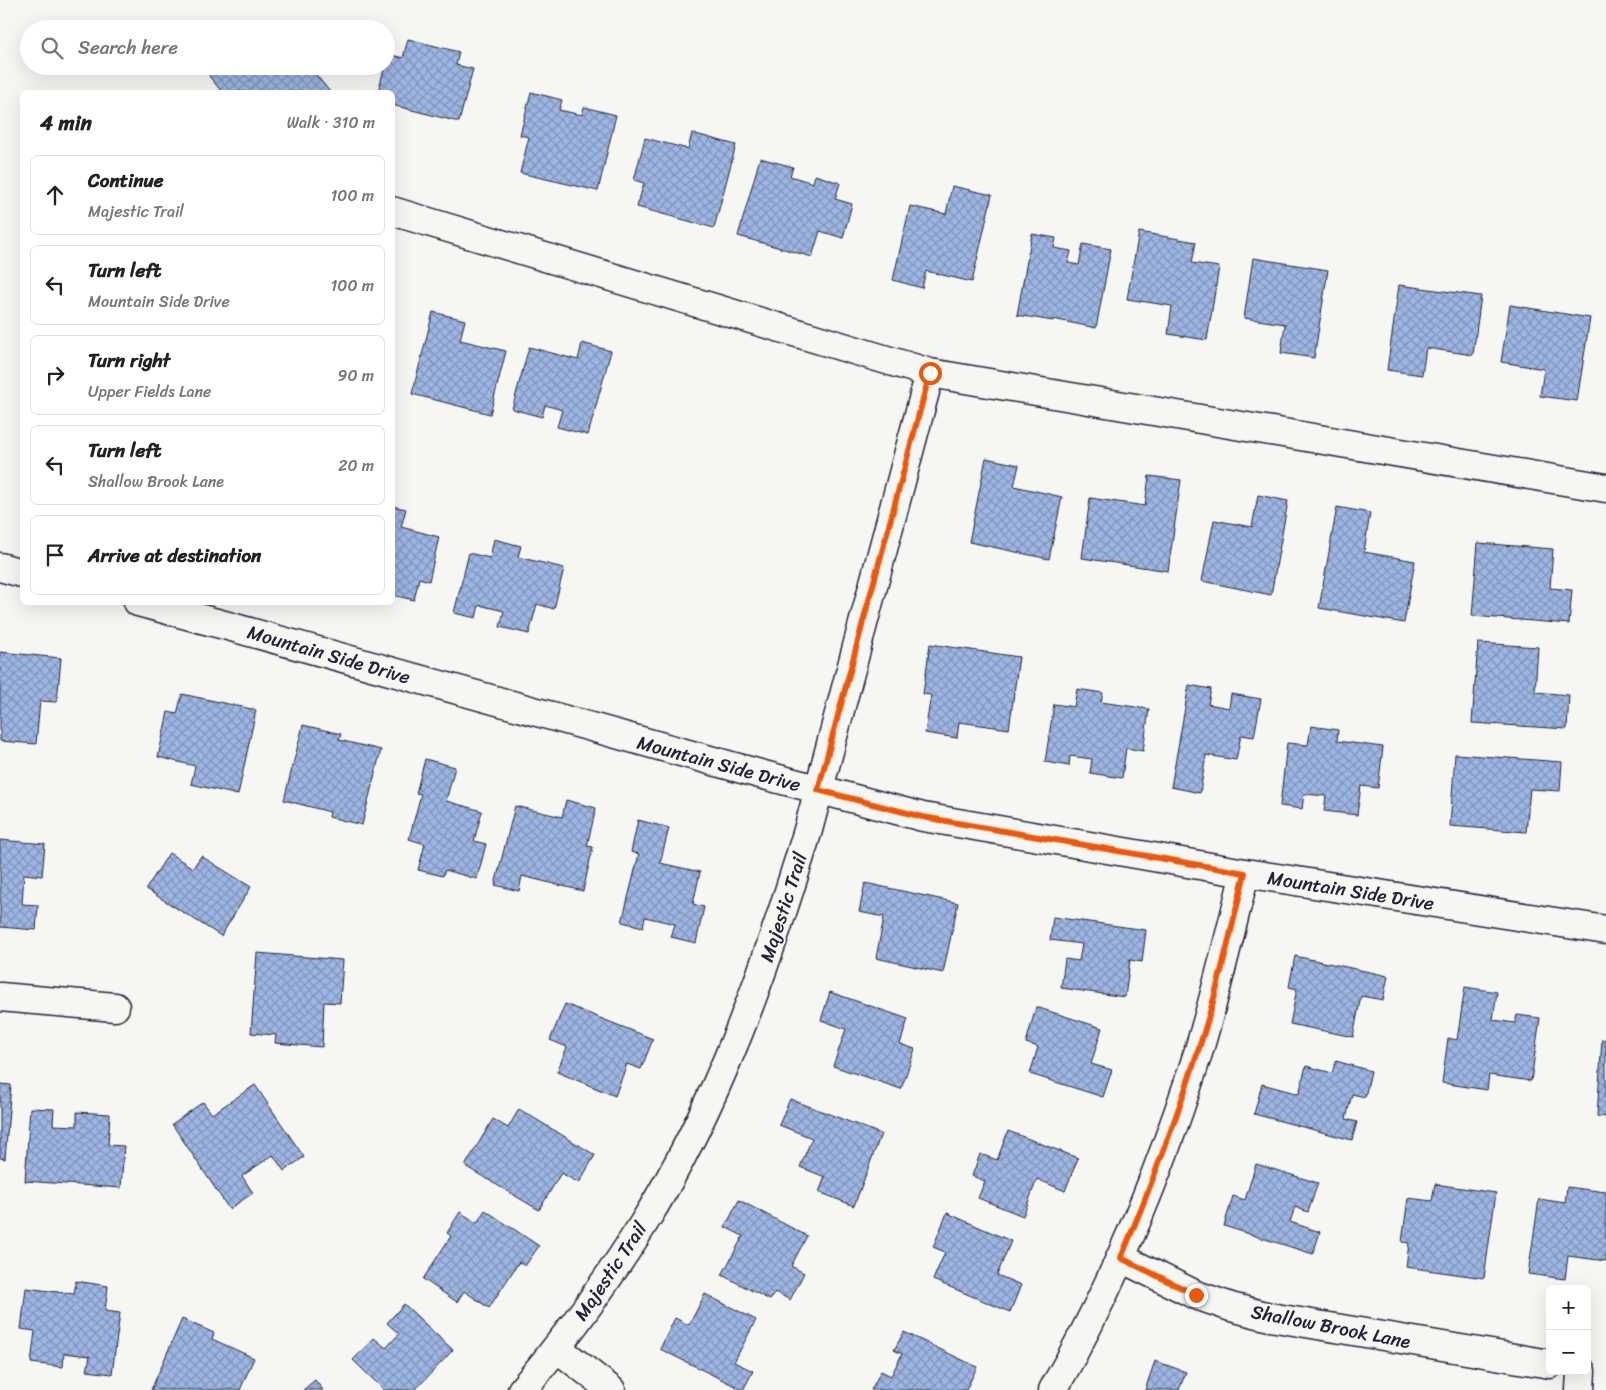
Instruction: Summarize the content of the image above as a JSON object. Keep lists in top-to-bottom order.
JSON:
{
  "streets": {
    "street": ["Mountain Side Drive", "Majestic Trail", "Shallow Brook Lane"]
  },
  "crossings": [
    ["Mountain Side Drive", "Majestic Trail"]
  ],
  "page": {
    "search": "Search here",
    "heading": ["4 min", "Walk · 310 m"],
    "list": [
      ["Continue", "Majestic Trail", "100 m"],
      ["Turn left", "Mountain Side Drive", "100 m"],
      ["Turn right", "Upper Fields Lane", "90 m"],
      ["Turn left", "Shallow Brook Lane", "20 m"],
      "Arrive at destination"
    ],
    "map_buttons": ["+", "−"]
  }
}
